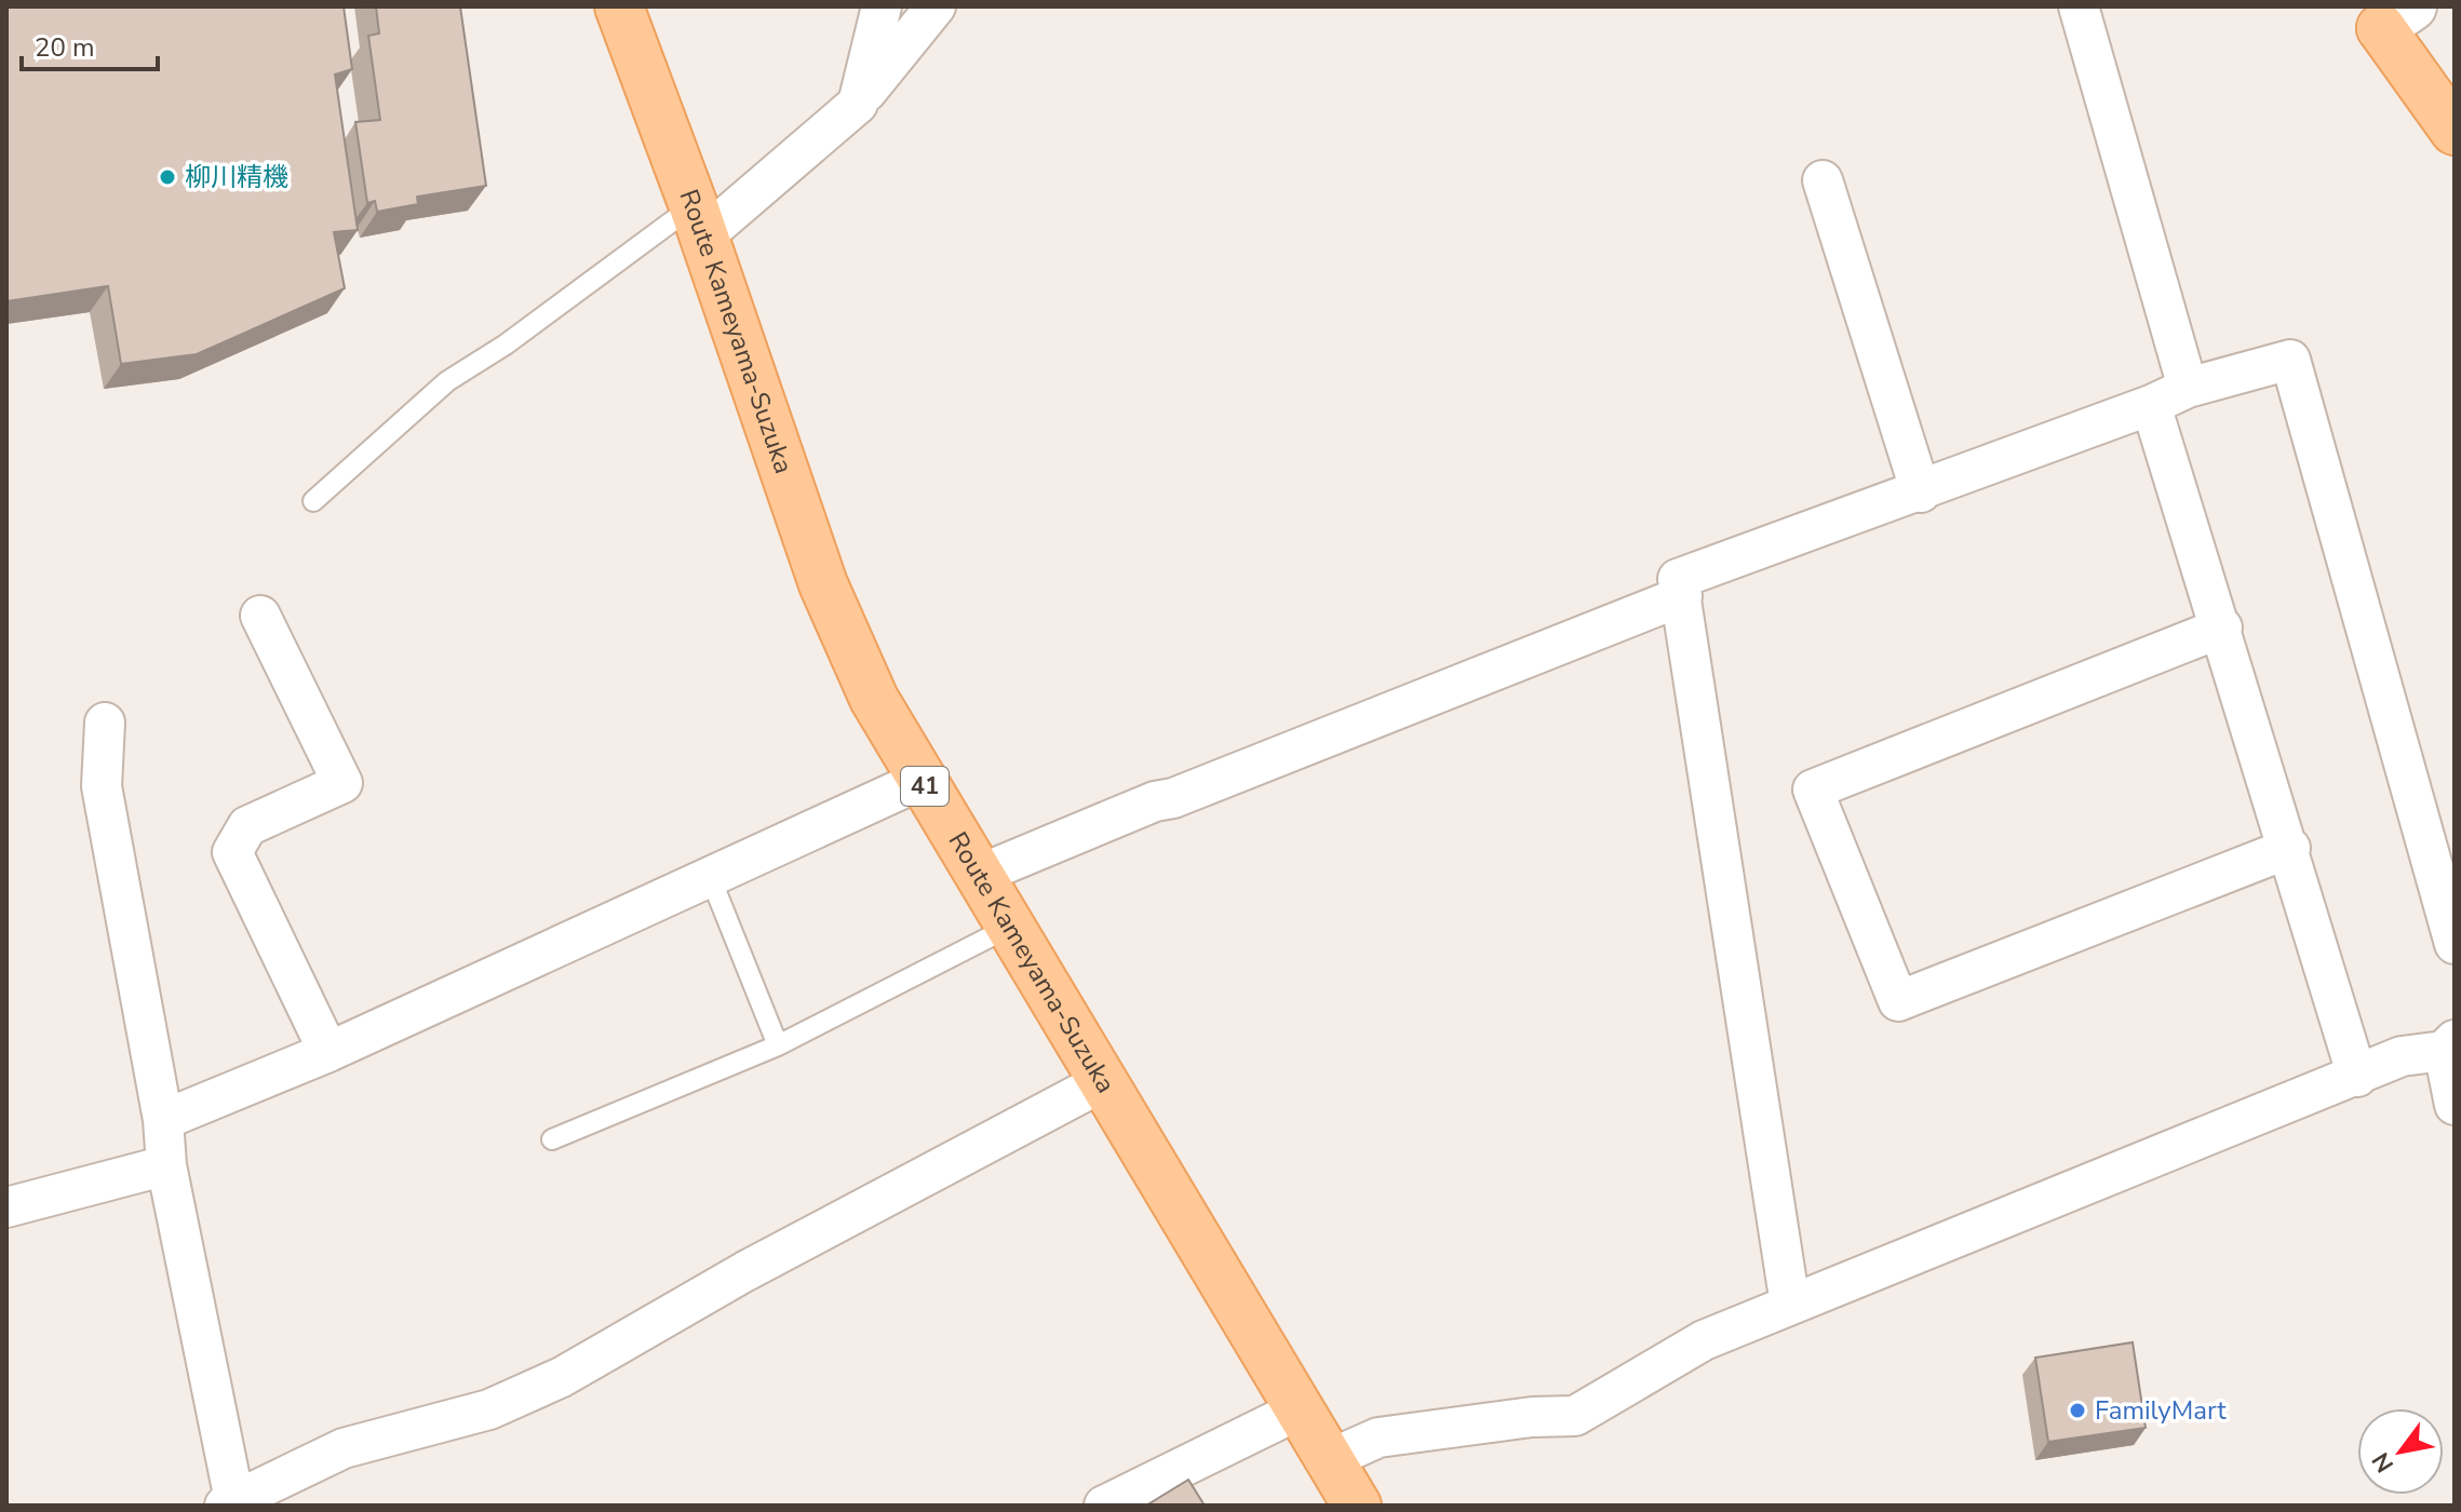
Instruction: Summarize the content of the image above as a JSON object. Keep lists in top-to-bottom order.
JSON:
{
  "streets": {
    "main road": ["Route Kameyama-Suzuka", "41"]
  },
  "places": ["柳川精機", "FamilyMart"],
  "scale_bar": "20 m",
  "north": "bottom left"
}
